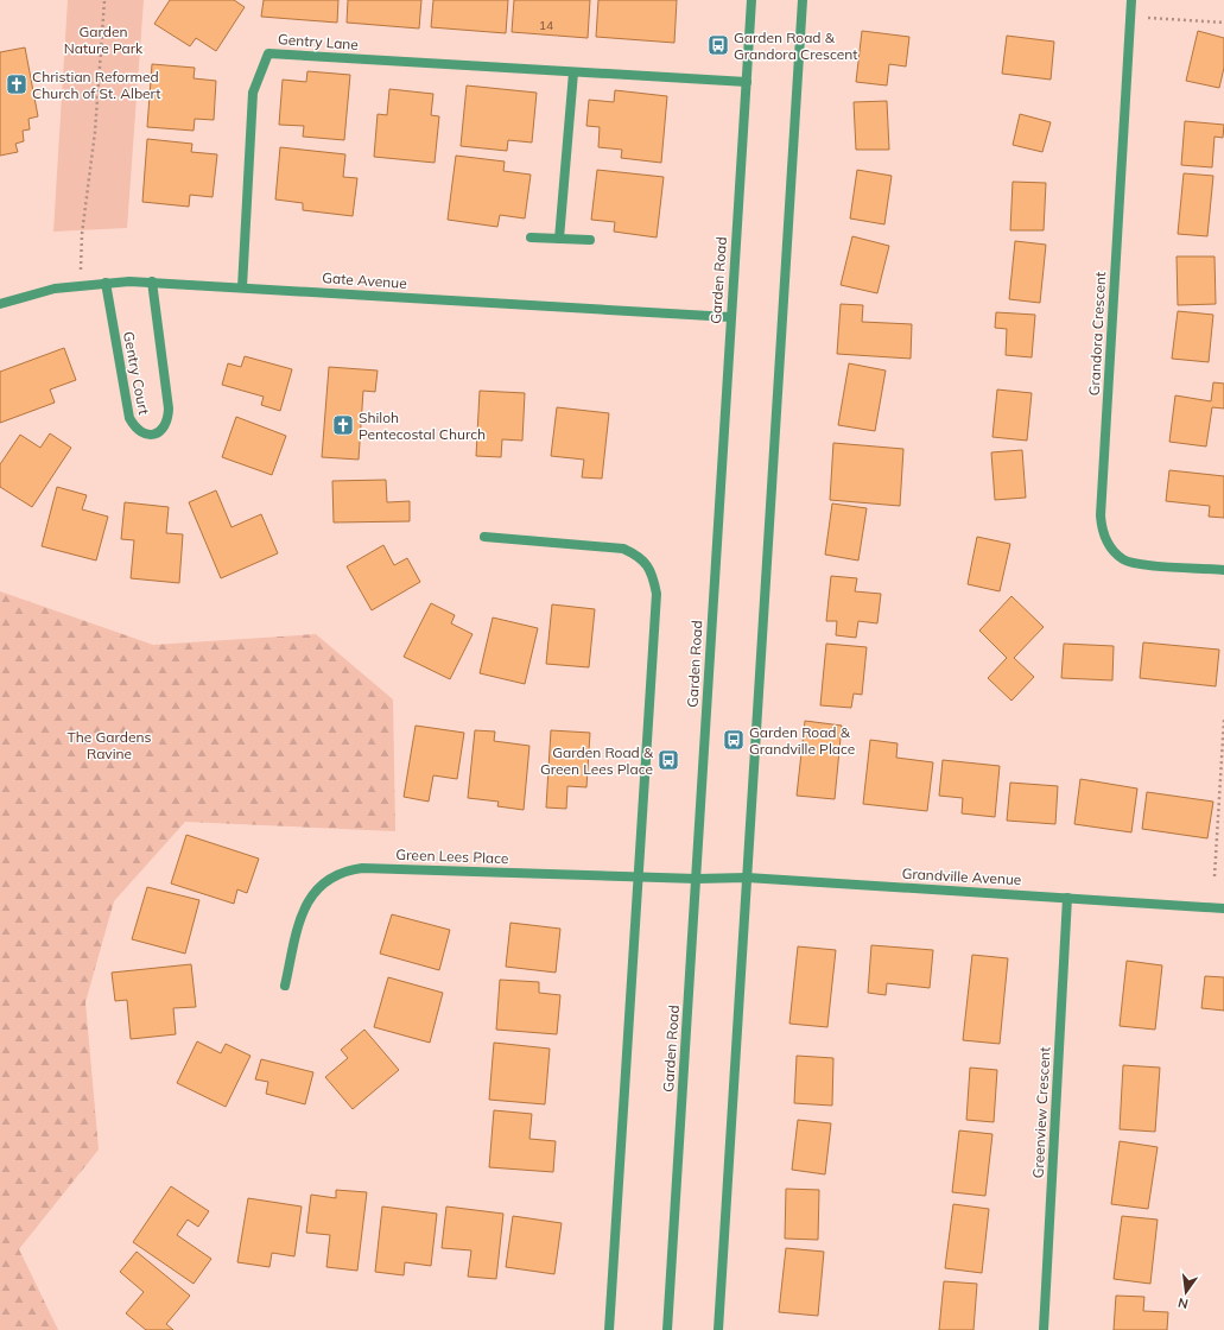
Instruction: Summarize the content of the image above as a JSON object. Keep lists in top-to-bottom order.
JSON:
{
  "streets": {
    "street": [
      "Gentry Lane",
      "Gate Avenue",
      "Garden Road",
      "Grandora Crescent",
      "Gentry Court",
      "Green Lees Place",
      "Grandville Avenue",
      "Greenview Crescent"
    ]
  },
  "crossings": [
    ["Gentry Lane", "Gate Avenue"],
    ["Gentry Lane", "Garden Road"],
    ["Gate Avenue", "Garden Road"],
    ["Gate Avenue", "Gentry Court"],
    ["Garden Road", "Green Lees Place"],
    ["Garden Road", "Grandville Avenue"],
    ["Green Lees Place", "Grandville Avenue"],
    ["Grandville Avenue", "Greenview Crescent"]
  ],
  "parks": ["Garden Nature Park", "The Gardens Ravine"],
  "places": {
    "bus stop": ["Garden Road & Grandora Crescent", "Garden Road & Grandville Place", "Garden Road & Green Lees Place"],
    "church": ["Christian Reformed Church of St. Albert", "Shiloh Pentecostal Church"]
  },
  "house_numbers": ["14"],
  "north": "bottom"
}
